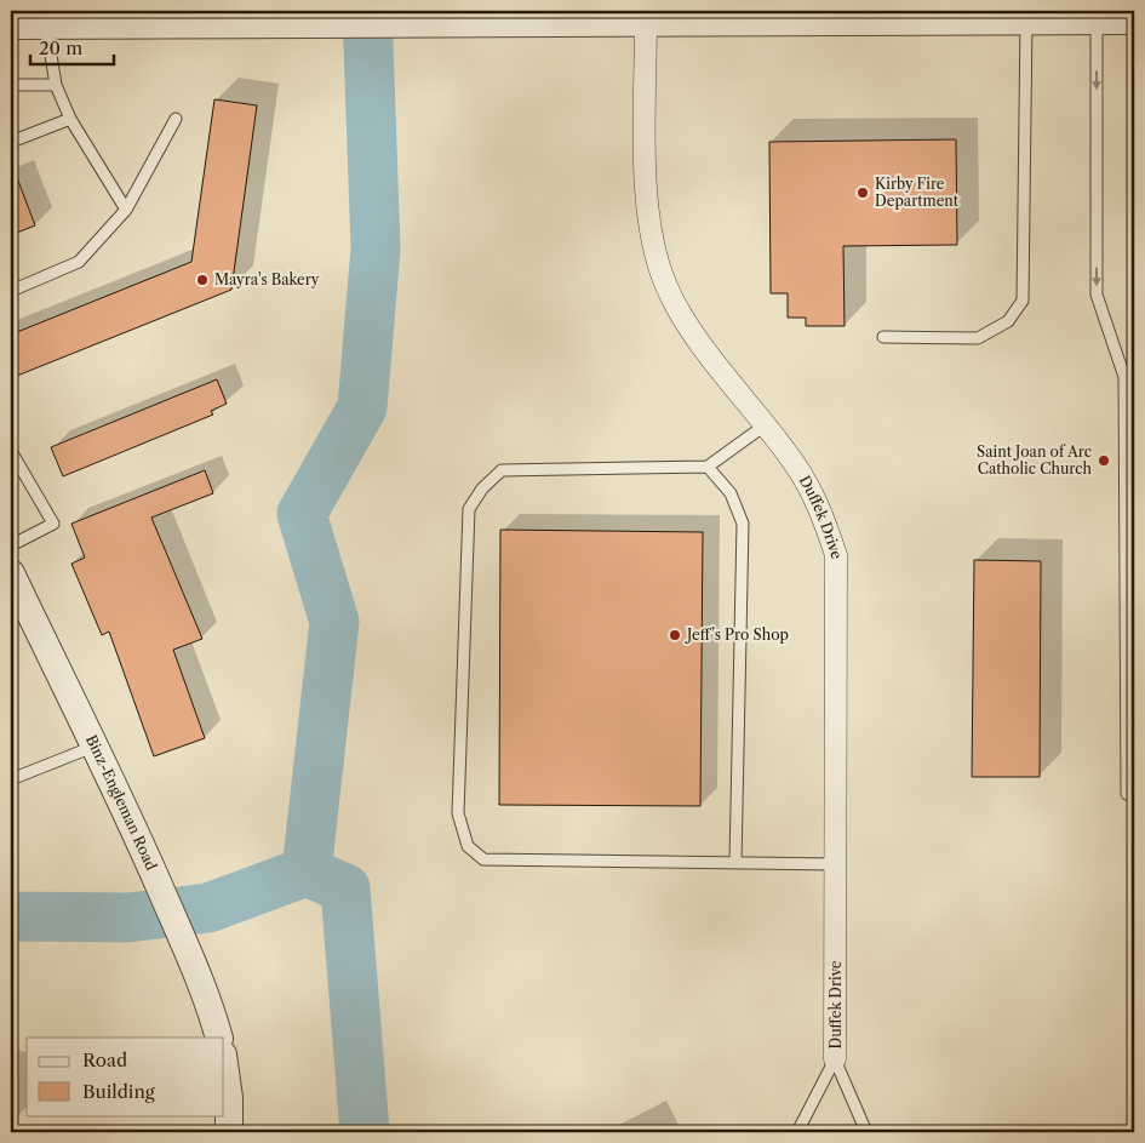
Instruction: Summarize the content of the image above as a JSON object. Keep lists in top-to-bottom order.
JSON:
{
  "streets": {
    "street": ["Duffek Drive", "Binz-Engleman Road"]
  },
  "places": [
    "Kirby Fire Department",
    "Mayra's Bakery",
    "Saint Joan of Arc Catholic Church",
    "Jeff’s Pro Shop"
  ],
  "legend": ["Road", "Building"],
  "scale_bar": "20 m"
}
